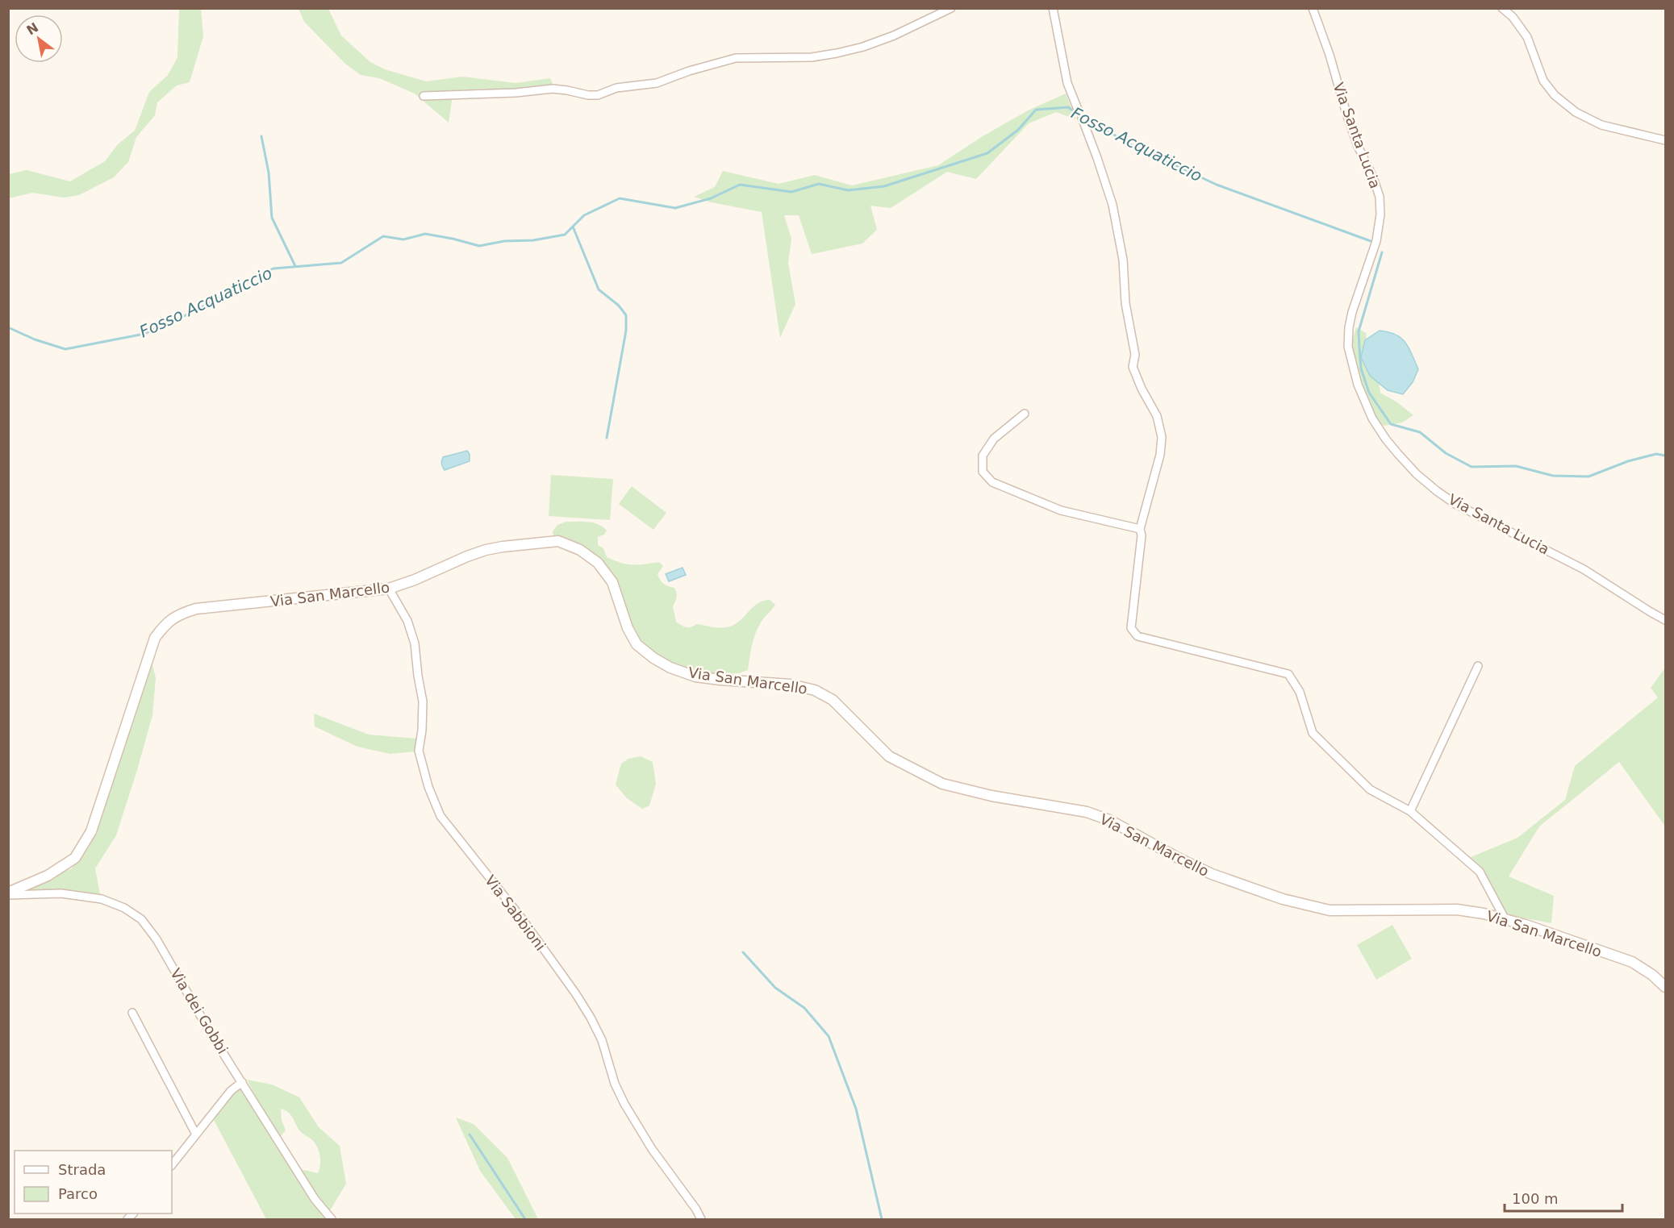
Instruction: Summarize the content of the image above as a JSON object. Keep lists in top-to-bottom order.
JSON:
{
  "streets": {
    "main road": ["Via San Marcello"],
    "street": ["Via Santa Lucia", "Via Sabbioni", "Via dei Gobbi"]
  },
  "crossings": [
    ["Via San Marcello", "Via Sabbioni"],
    ["Via San Marcello", "Via dei Gobbi"]
  ],
  "water": ["Fosso Acquaticcio"],
  "legend": ["Strada", "Parco"],
  "scale_bar": "100 m",
  "north": "top left"
}
